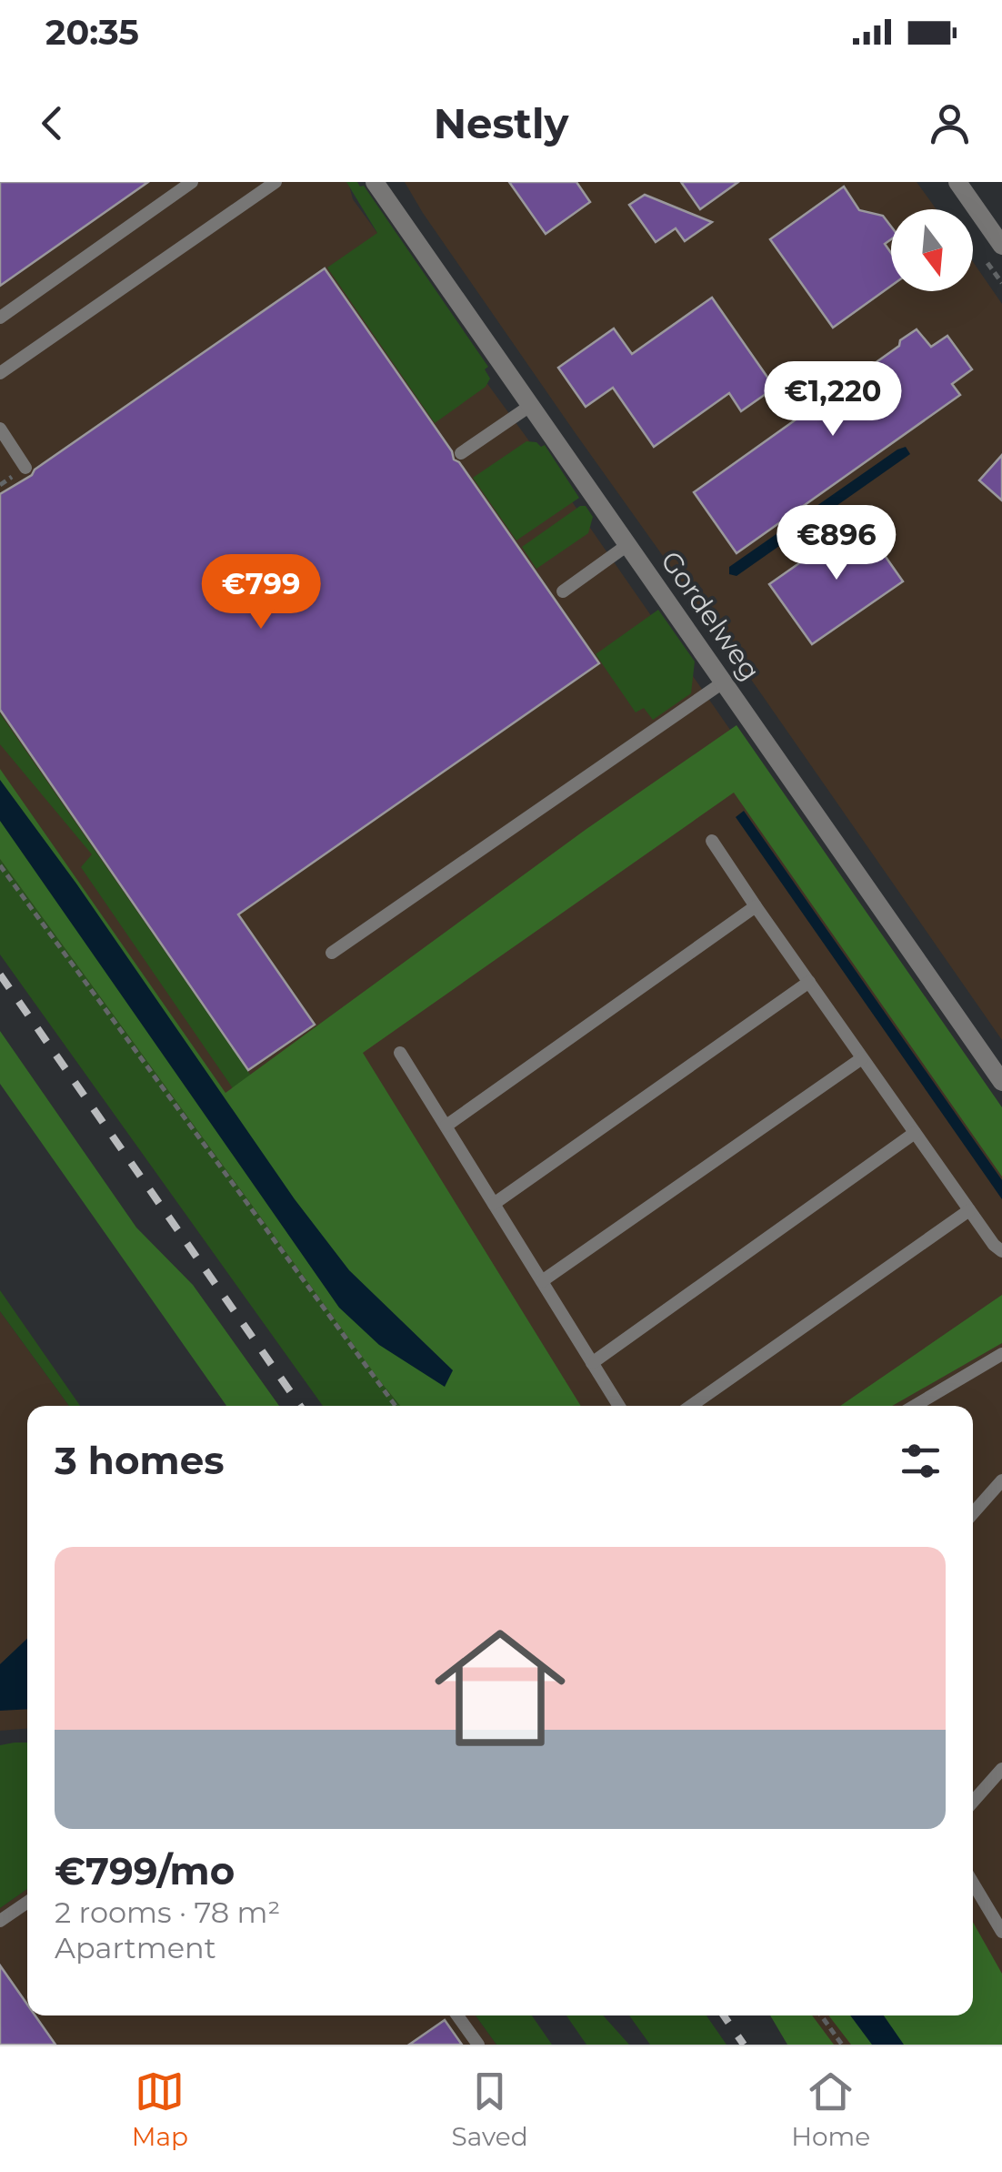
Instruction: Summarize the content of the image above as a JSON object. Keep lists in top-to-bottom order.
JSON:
{
  "streets": {
    "street": ["Gordelweg"]
  },
  "north": "bottom",
  "page": {
    "status": "20:35",
    "header": "Nestly",
    "price": ["€1,220", "€896", "€799"],
    "heading": "3 homes",
    "list": [
      {
        "name": "€799/mo",
        "note": "2 rooms · 78 m² · Apartment"
      }
    ],
    "tabs": ["Map", "Saved", "Home"]
  }
}
